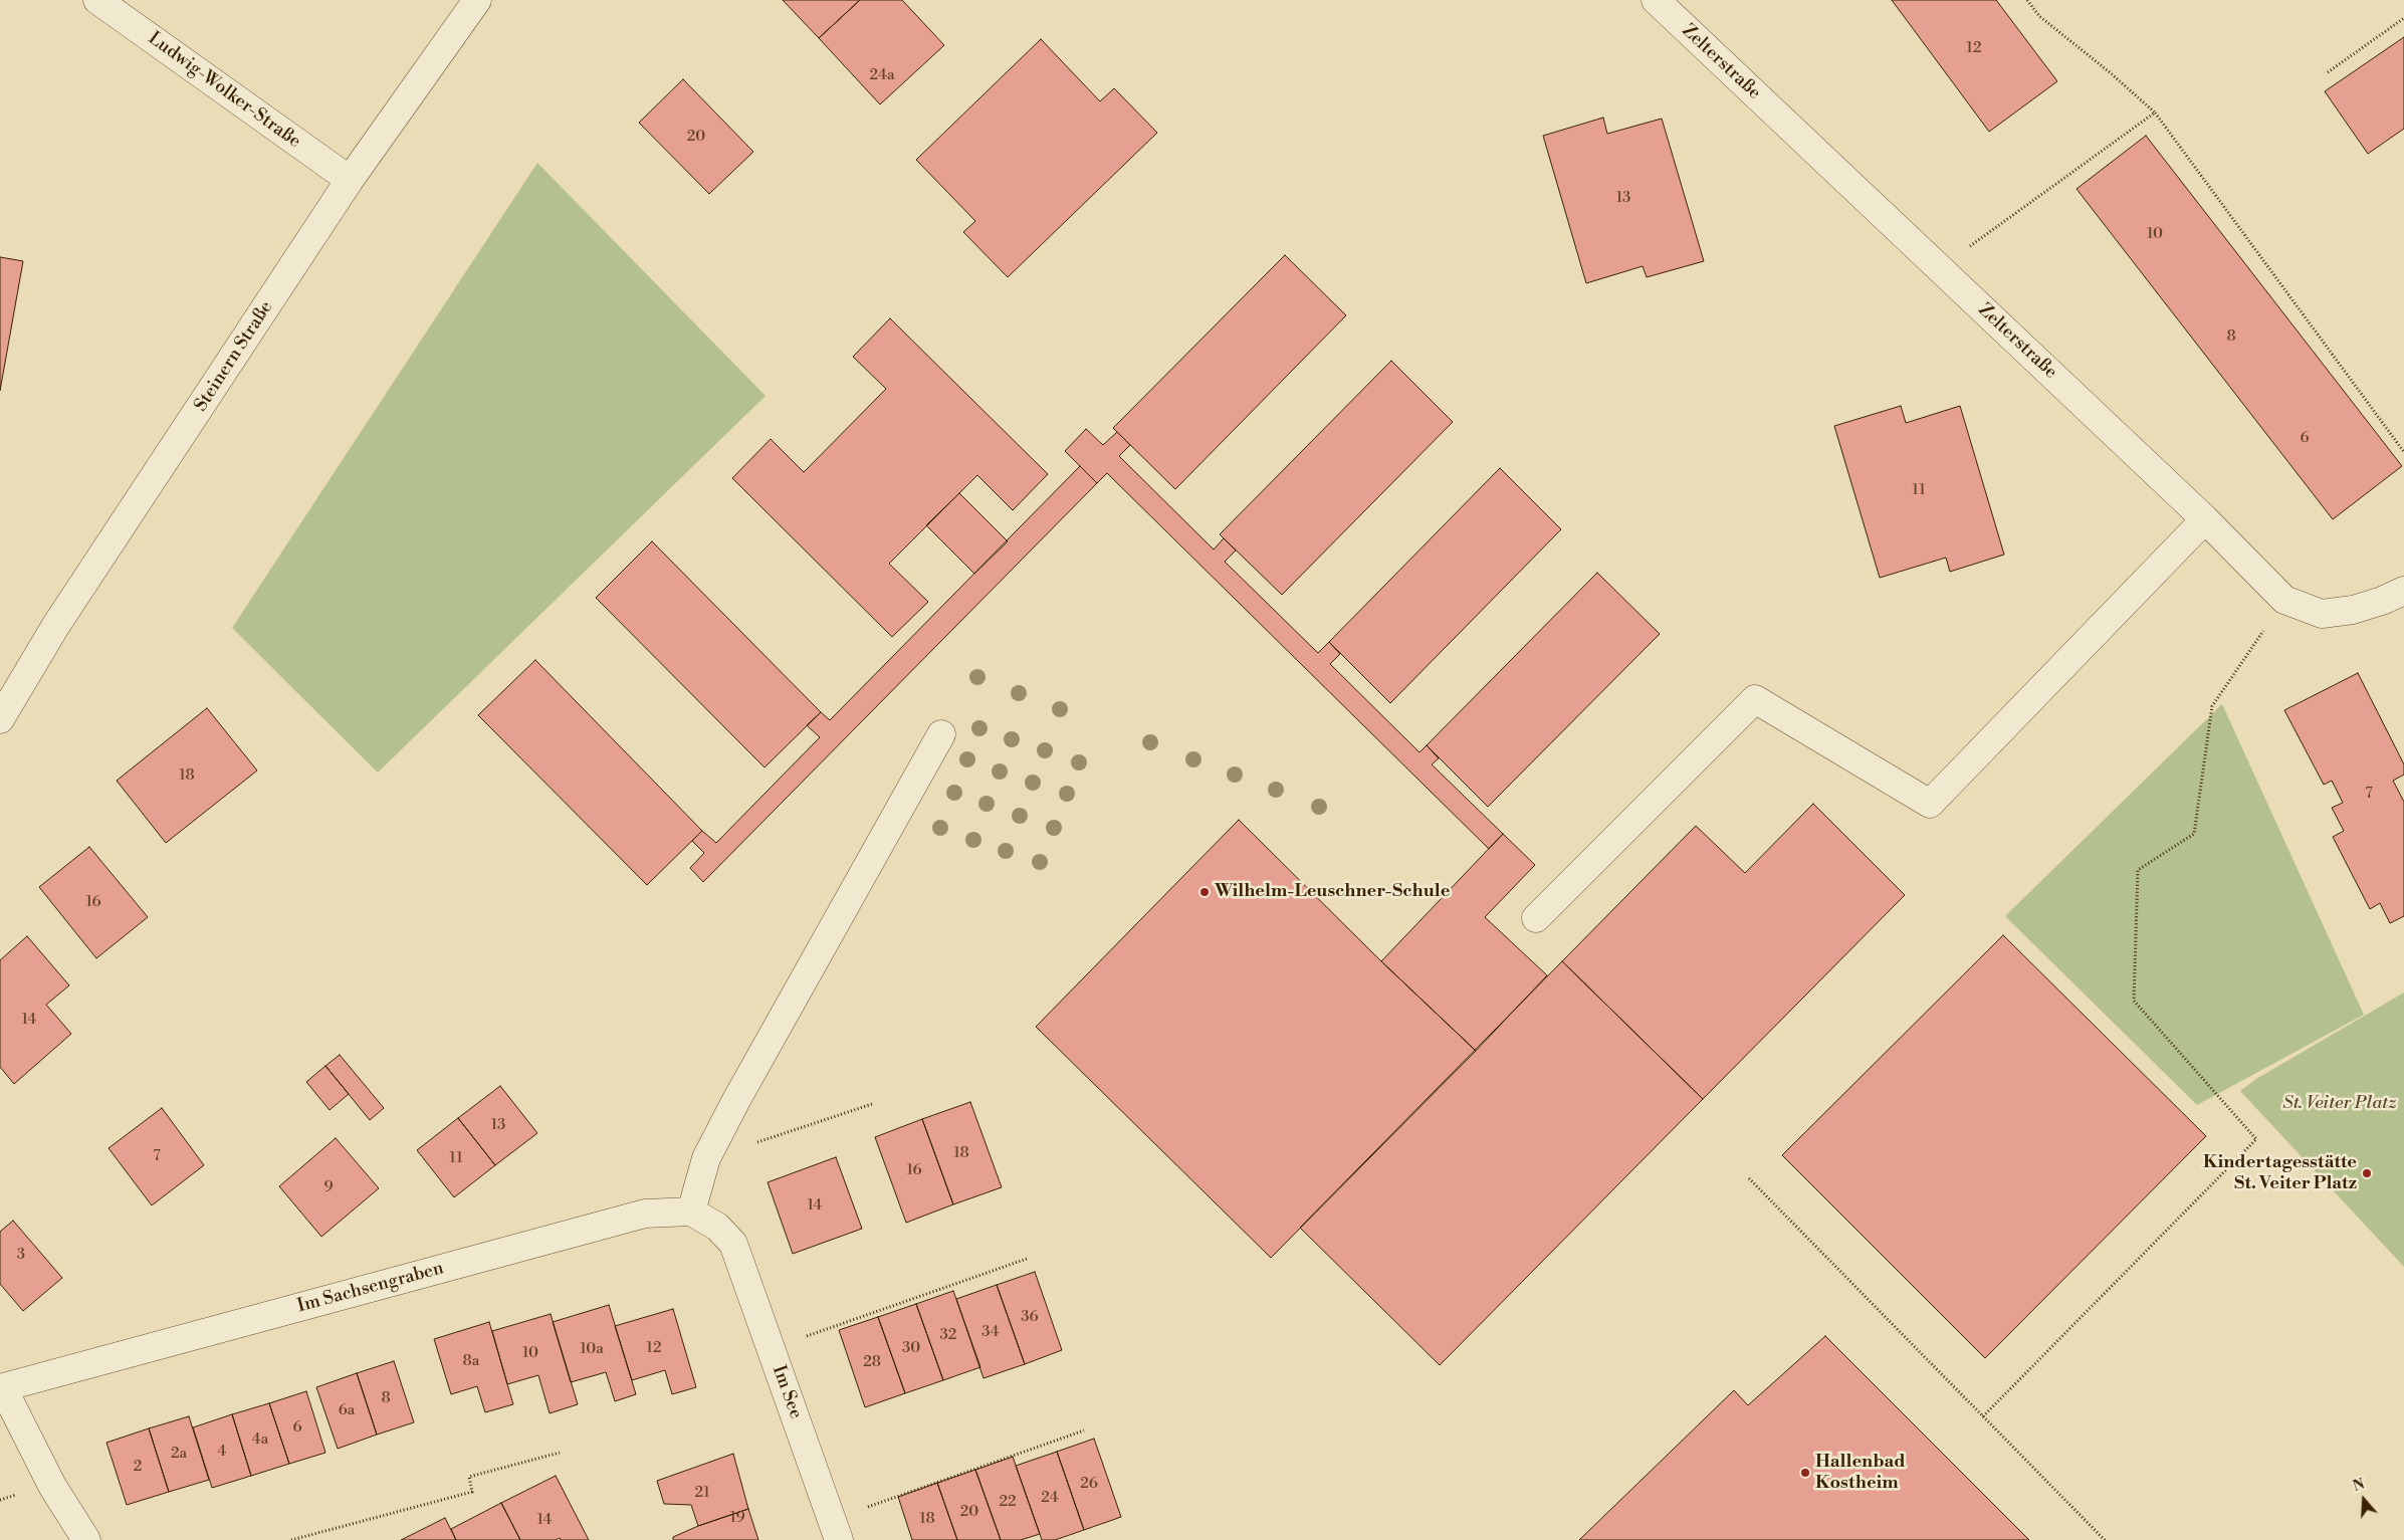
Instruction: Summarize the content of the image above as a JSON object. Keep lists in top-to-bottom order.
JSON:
{
  "streets": {
    "street": [
      "Zelterstraße",
      "Ludwig-Wolker-Straße",
      "Steinern Straße",
      "Im Sachsengraben",
      "Im See"
    ]
  },
  "crossings": [
    ["Ludwig-Wolker-Straße", "Steinern Straße"],
    ["Im Sachsengraben", "Im See"]
  ],
  "parks": ["St. Veiter Platz"],
  "places": ["Wilhelm-Leuschner-Schule", "Kindertagesstätte St. Veiter Platz", "Hallenbad Kostheim"],
  "house_numbers": [
    "12",
    "24a",
    "20",
    "13",
    "10",
    "8",
    "6",
    "11",
    "18",
    "7",
    "16",
    "14",
    "13",
    "18",
    "7",
    "11",
    "16",
    "9",
    "14",
    "3",
    "36",
    "34",
    "32",
    "12",
    "30",
    "10a",
    "10",
    "8a",
    "28",
    "8",
    "6a",
    "6",
    "4a",
    "4",
    "2a",
    "2",
    "26",
    "21",
    "24",
    "22",
    "20",
    "19",
    "18",
    "14"
  ],
  "north": "top"
}
